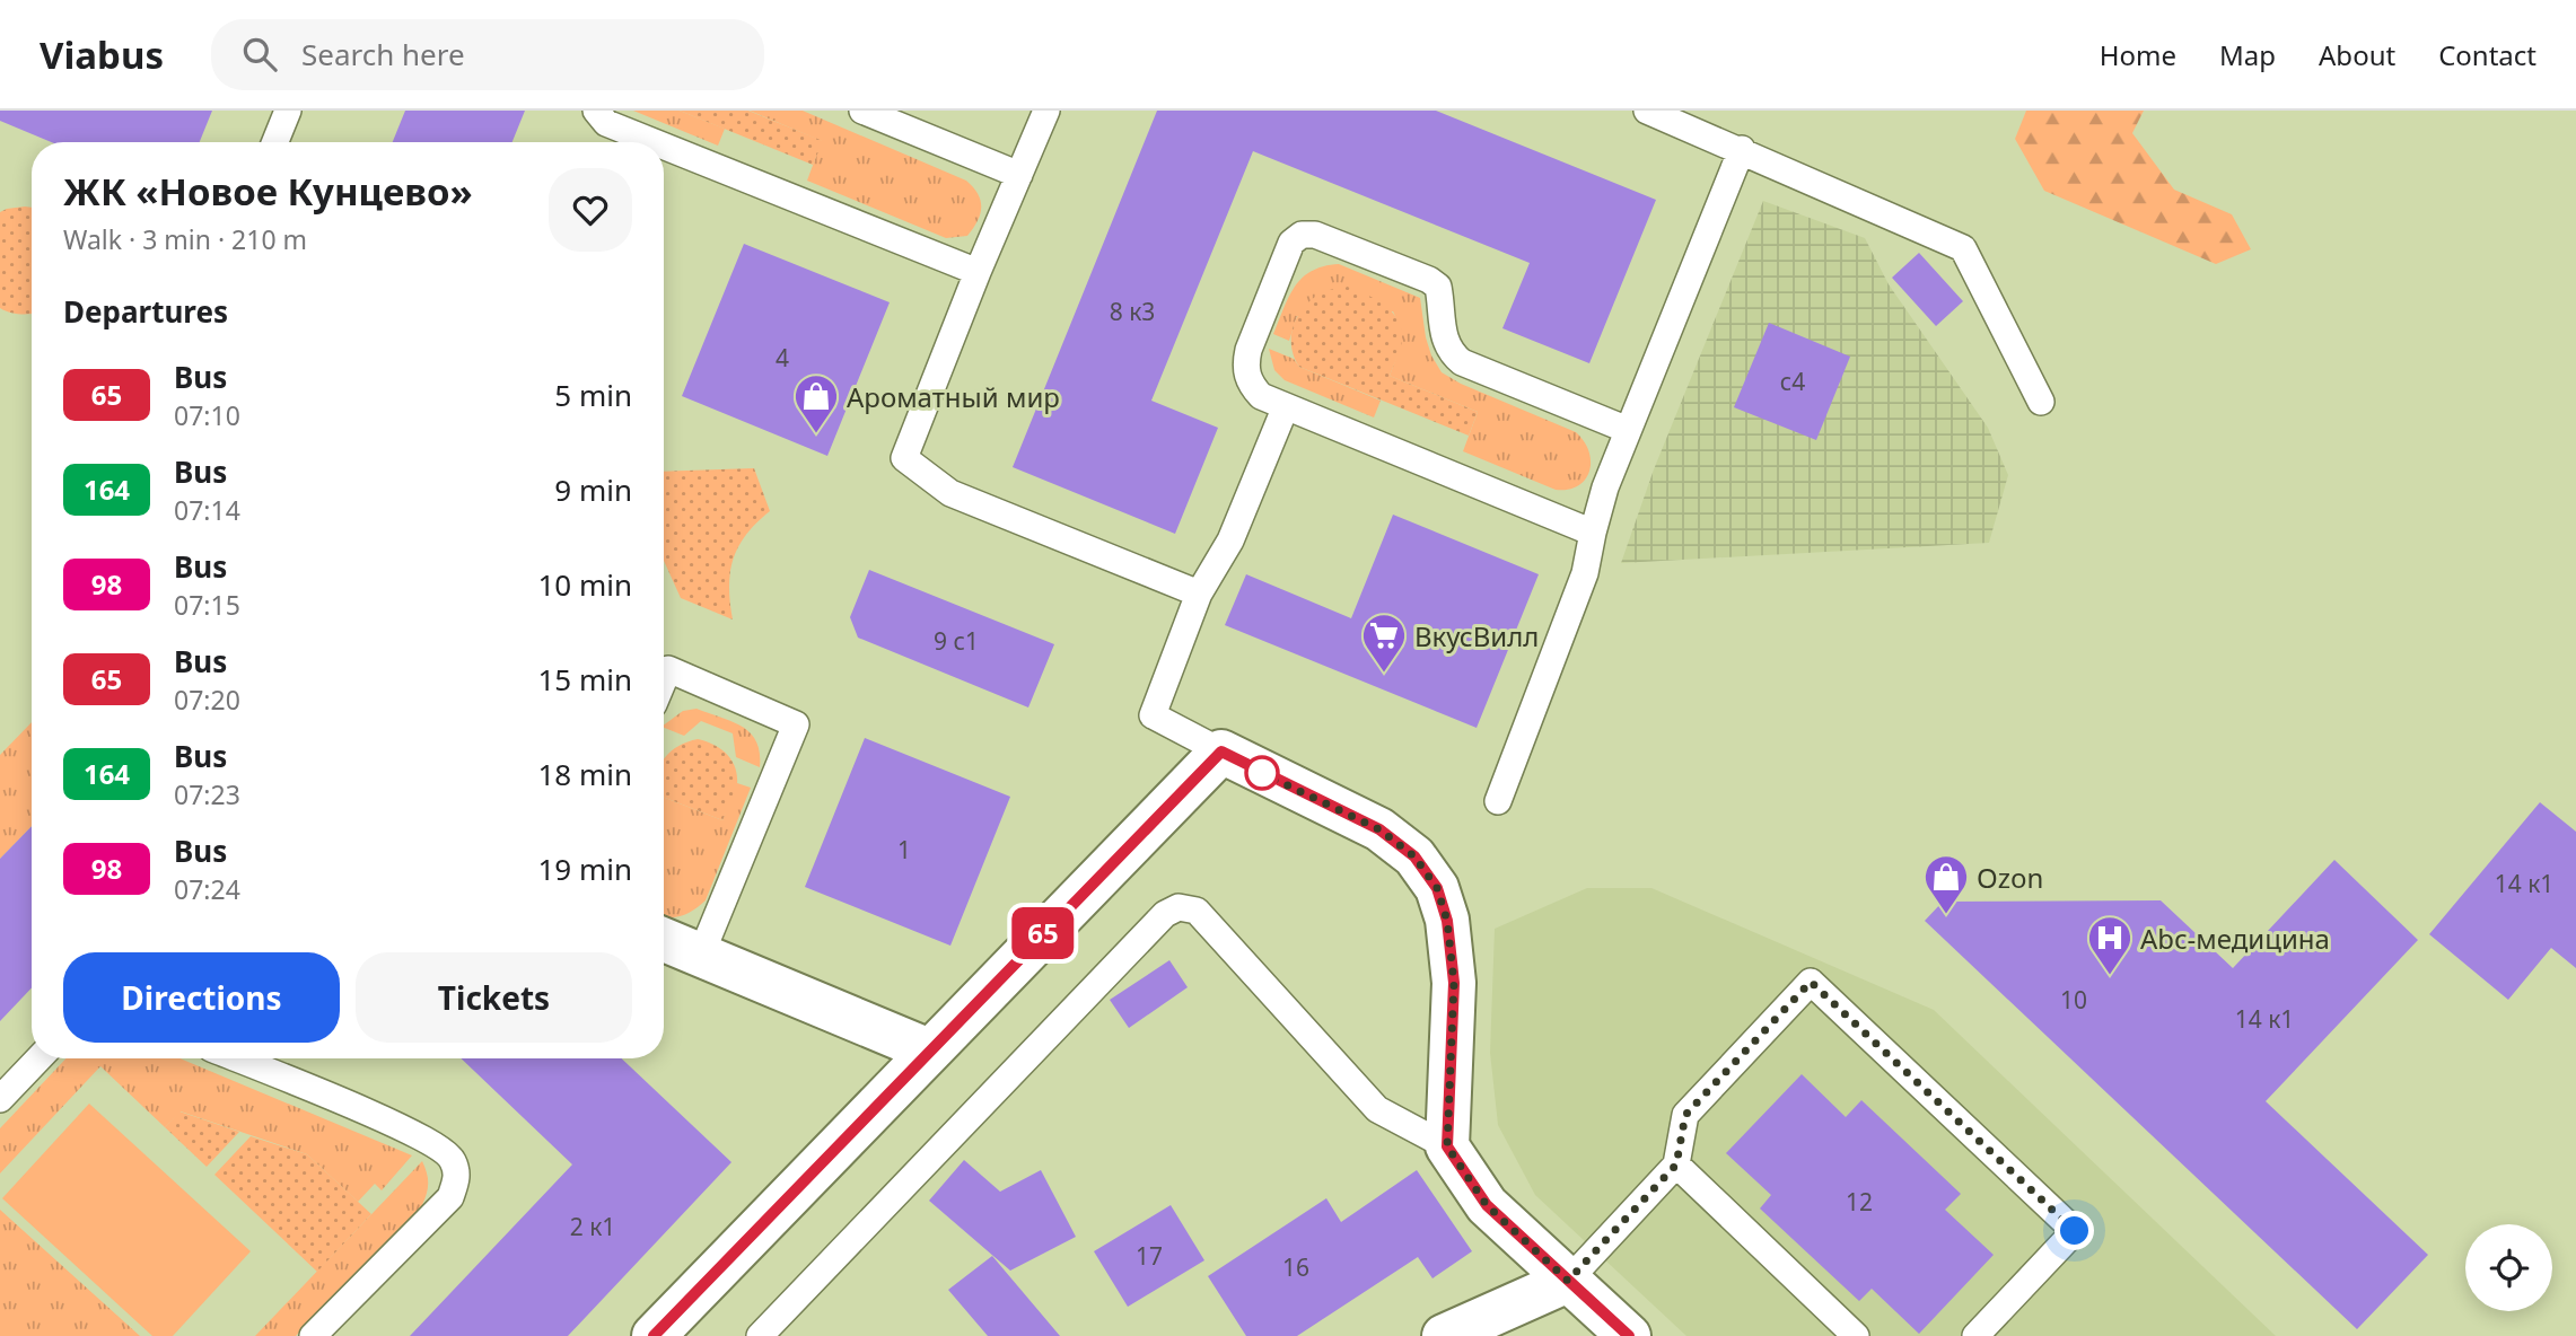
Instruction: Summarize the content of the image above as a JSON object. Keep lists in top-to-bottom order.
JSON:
{
  "places": {
    "shop": ["Ароматный мир", "Ozon"],
    "supermarket": ["ВкусВилл"],
    "hospital": ["Abc-медицина"]
  },
  "lines": ["bus line 65"],
  "house_numbers": [
    "8 к3",
    "4",
    "с4",
    "9 с1",
    "1",
    "14 к1",
    "10",
    "14 к1",
    "12",
    "2 к1",
    "17",
    "16"
  ],
  "page": {
    "header": "Viabus",
    "search": "Search here",
    "nav": [
      "Home",
      "Map",
      "About",
      "Contact"
    ],
    "on_map": "65",
    "heading": [
      ["ЖК «Новое Кунцево»", "Walk · 3 min · 210 m"],
      "Departures"
    ],
    "list": [
      {
        "mark": "65",
        "name": "Bus",
        "note": "07:10",
        "value": "5 min"
      },
      {
        "mark": "164",
        "name": "Bus",
        "note": "07:14",
        "value": "9 min"
      },
      {
        "mark": "98",
        "name": "Bus",
        "note": "07:15",
        "value": "10 min"
      },
      {
        "mark": "65",
        "name": "Bus",
        "note": "07:20",
        "value": "15 min"
      },
      {
        "mark": "164",
        "name": "Bus",
        "note": "07:23",
        "value": "18 min"
      },
      {
        "mark": "98",
        "name": "Bus",
        "note": "07:24",
        "value": "19 min"
      }
    ],
    "buttons": ["Directions", "Tickets"]
  }
}
